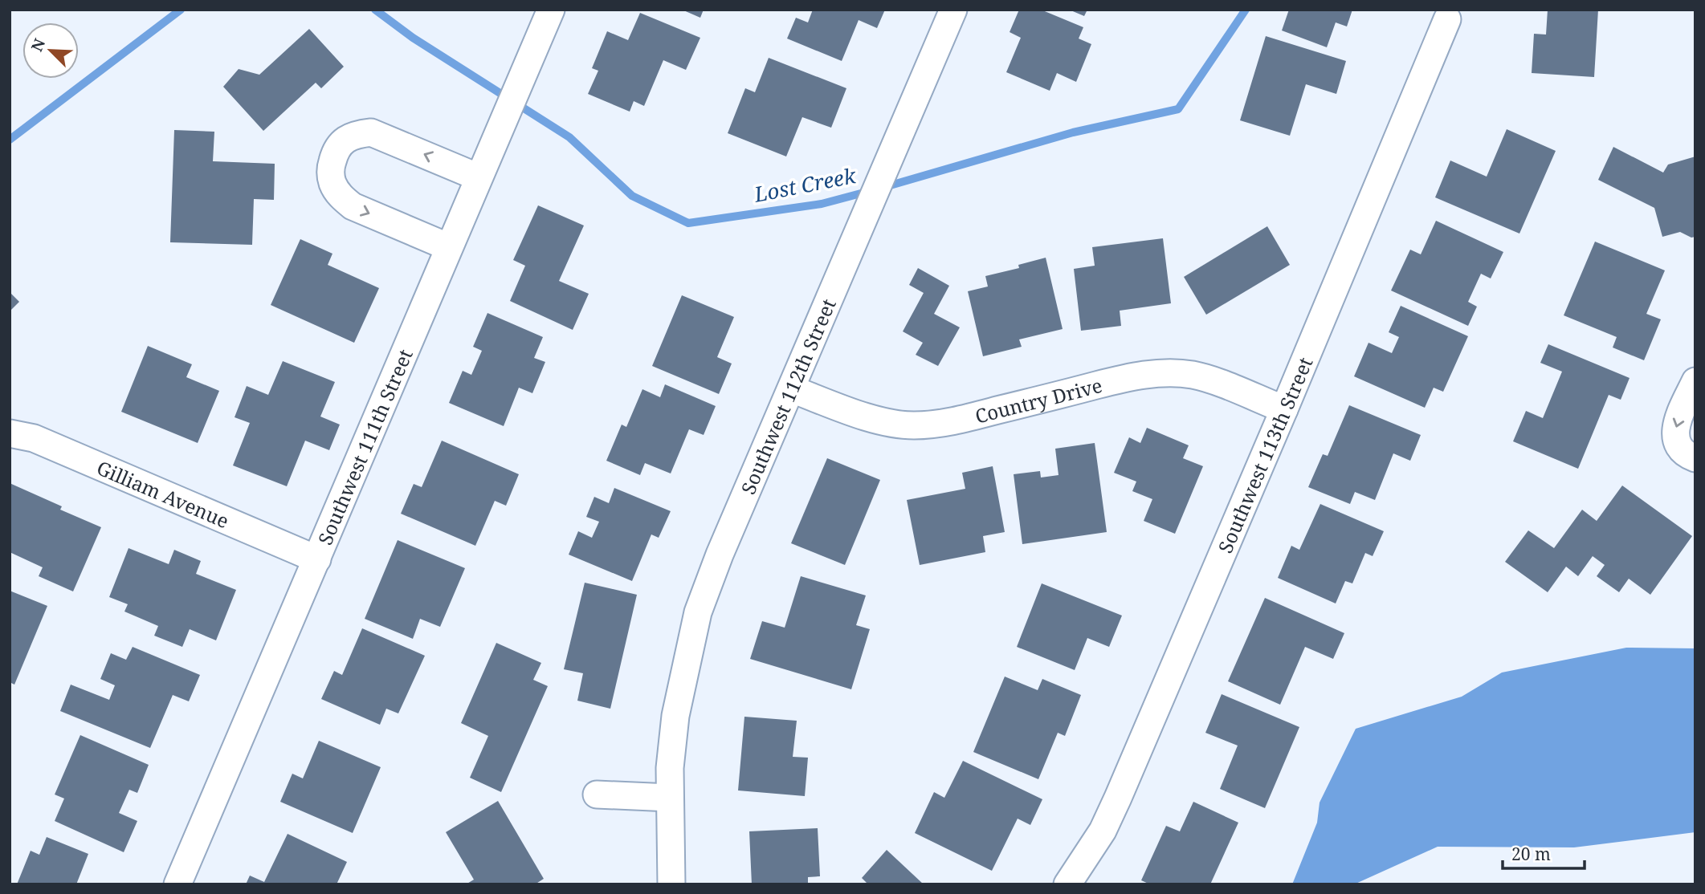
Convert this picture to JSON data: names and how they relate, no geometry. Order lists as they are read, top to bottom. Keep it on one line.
{"streets":{"street":["Southwest 112th Street","Country Drive","Southwest 111th Street","Southwest 113th Street","Gilliam Avenue"]},"crossings":[["Southwest 112th Street","Country Drive"],["Country Drive","Southwest 113th Street"],["Southwest 111th Street","Gilliam Avenue"]],"water":["Lost Creek"],"scale_bar":"20 m","north":"top left"}
